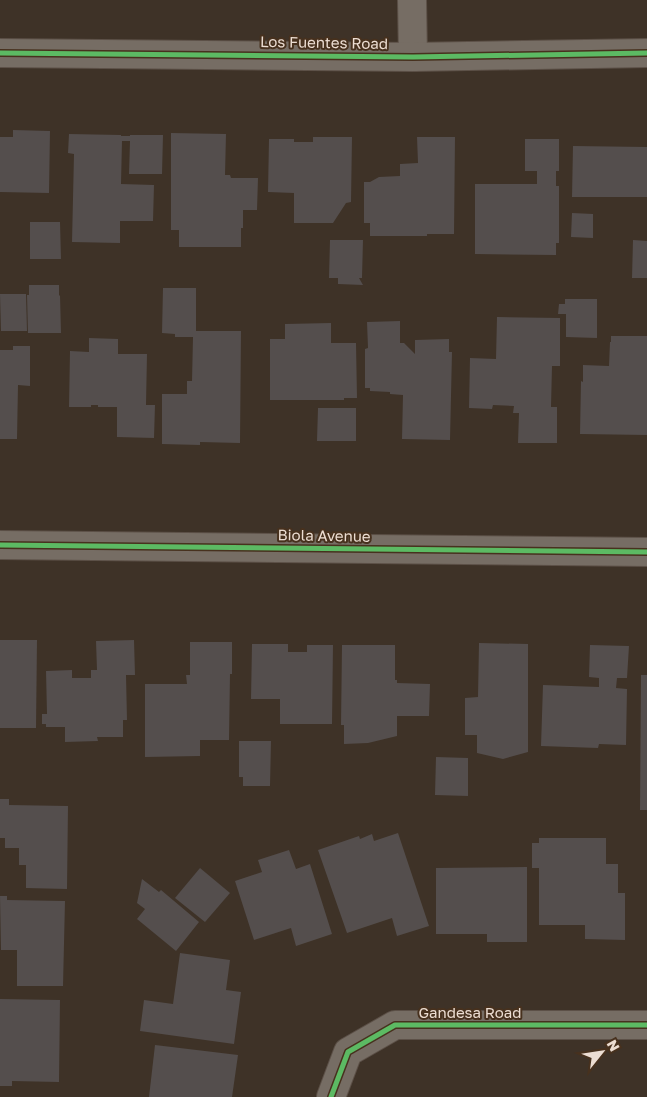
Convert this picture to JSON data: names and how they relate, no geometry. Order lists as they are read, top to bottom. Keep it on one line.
{"streets":{"street":["Los Fuentes Road","Biola Avenue","Gandesa Road"]},"north":"top right"}
